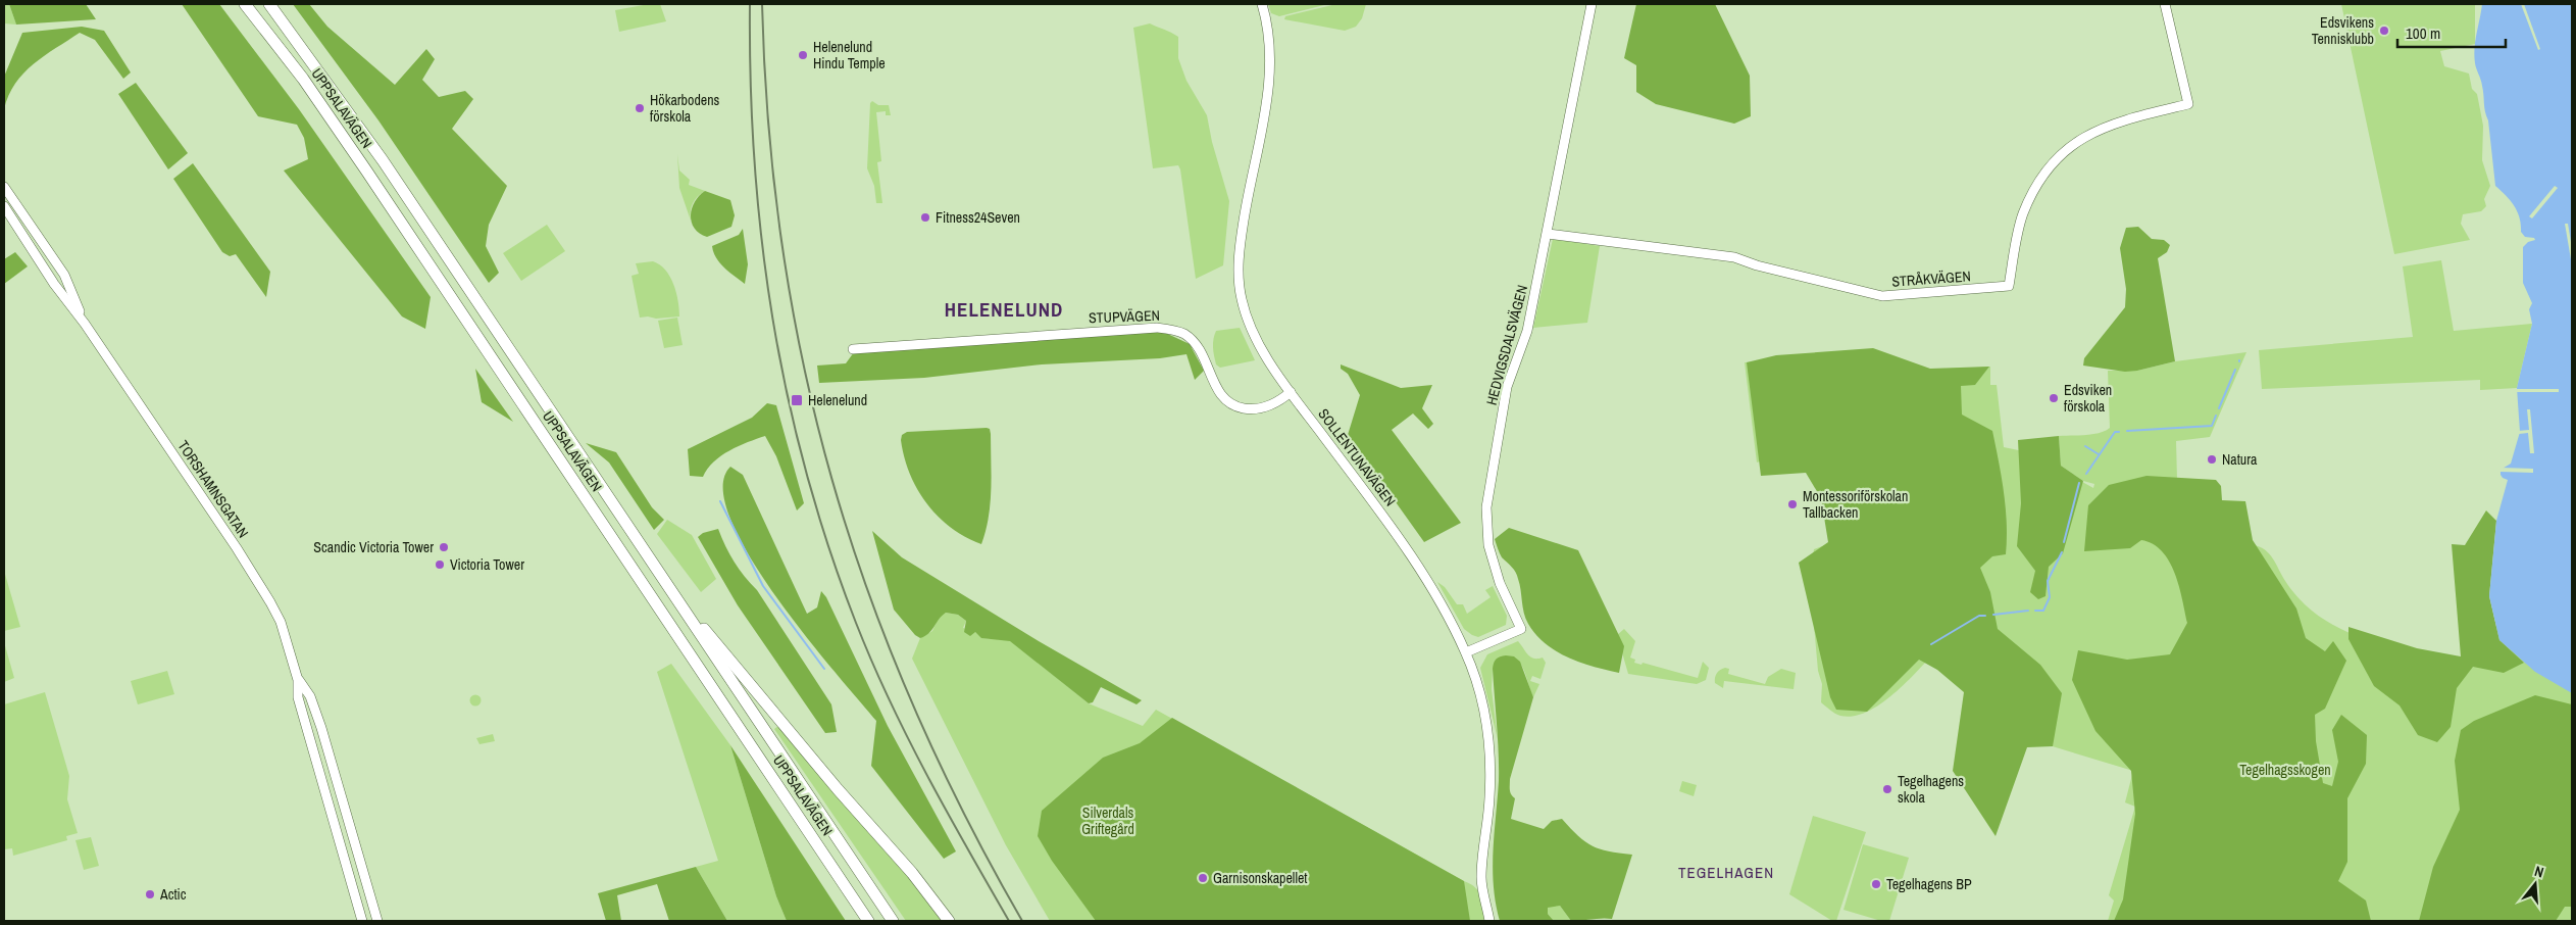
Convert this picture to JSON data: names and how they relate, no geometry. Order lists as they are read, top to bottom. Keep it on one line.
{"streets":{"highway":["UPPSALAVÄGEN"],"street":["STRÅKVÄGEN","STUPVÄGEN","HEDVIGSDALSVÄGEN","SOLLENTUNAVÄGEN","TORSHAMNSGATAN"]},"crossings":[["STRÅKVÄGEN","HEDVIGSDALSVÄGEN"],["STUPVÄGEN","SOLLENTUNAVÄGEN"],["HEDVIGSDALSVÄGEN","SOLLENTUNAVÄGEN"]],"districts":["HELENELUND","TEGELHAGEN"],"parks":["Tegelhagsskogen","Silverdals Griftegård"],"places":{"other":["Edsvikens Tennisklubb","Helenelund Hindu Temple","Hökarbodens förskola","Fitness24Seven","Edsviken förskola","Natura","Montessoriförskolan Tallbacken","Scandic Victoria Tower","Victoria Tower","Tegelhagens skola","Garnisonskapellet","Tegelhagens BP","Actic"],"transit":["Helenelund"]},"scale_bar":"100 m","north":"top"}
